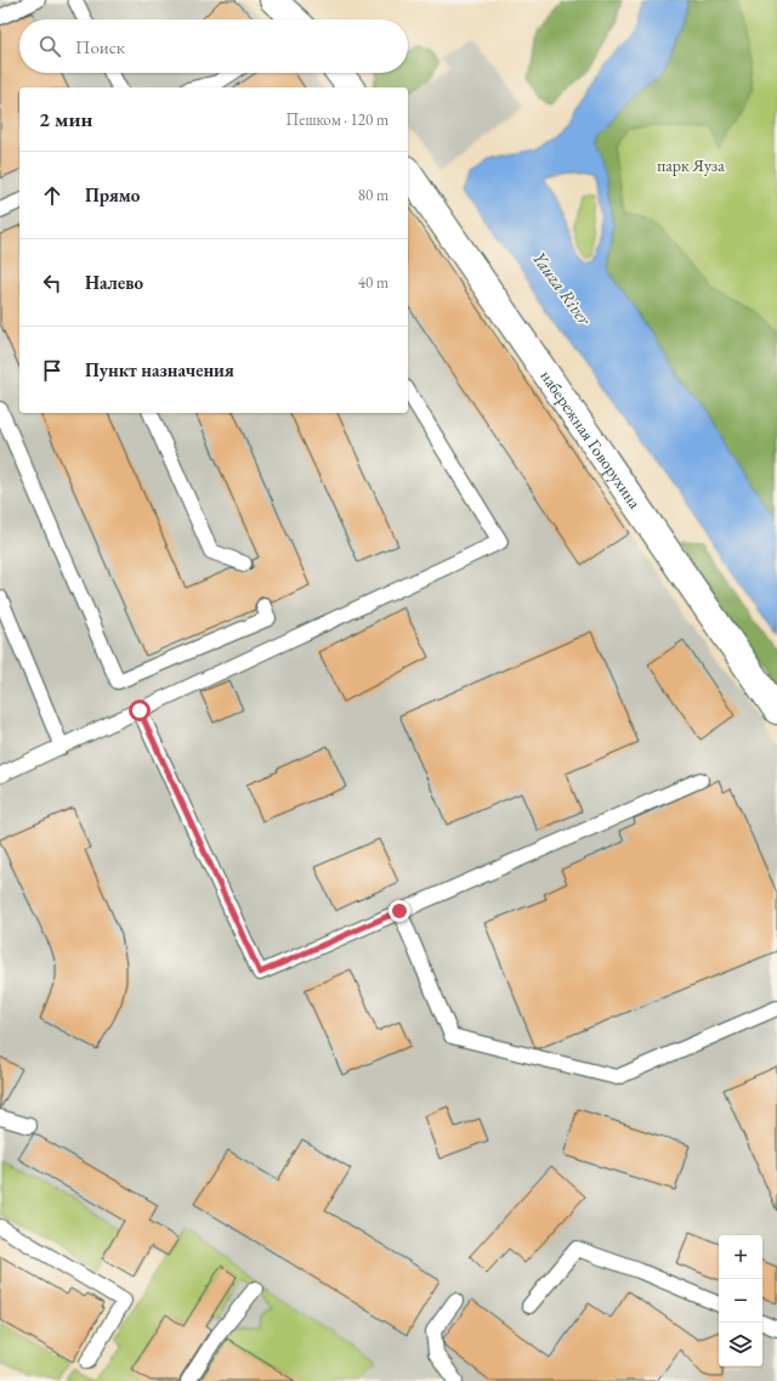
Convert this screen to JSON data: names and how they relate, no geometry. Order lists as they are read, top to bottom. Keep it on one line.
{"streets":{"street":["набережная Говорухина"]},"water":["Yauza River"],"parks":["парк Яуза"],"page":{"search":"Поиск","heading":["2 мин","Пешком · 120 m"],"list":[["Прямо","80 m"],["Налево","40 m"],"Пункт назначения"],"map_buttons":["+","−"]}}
